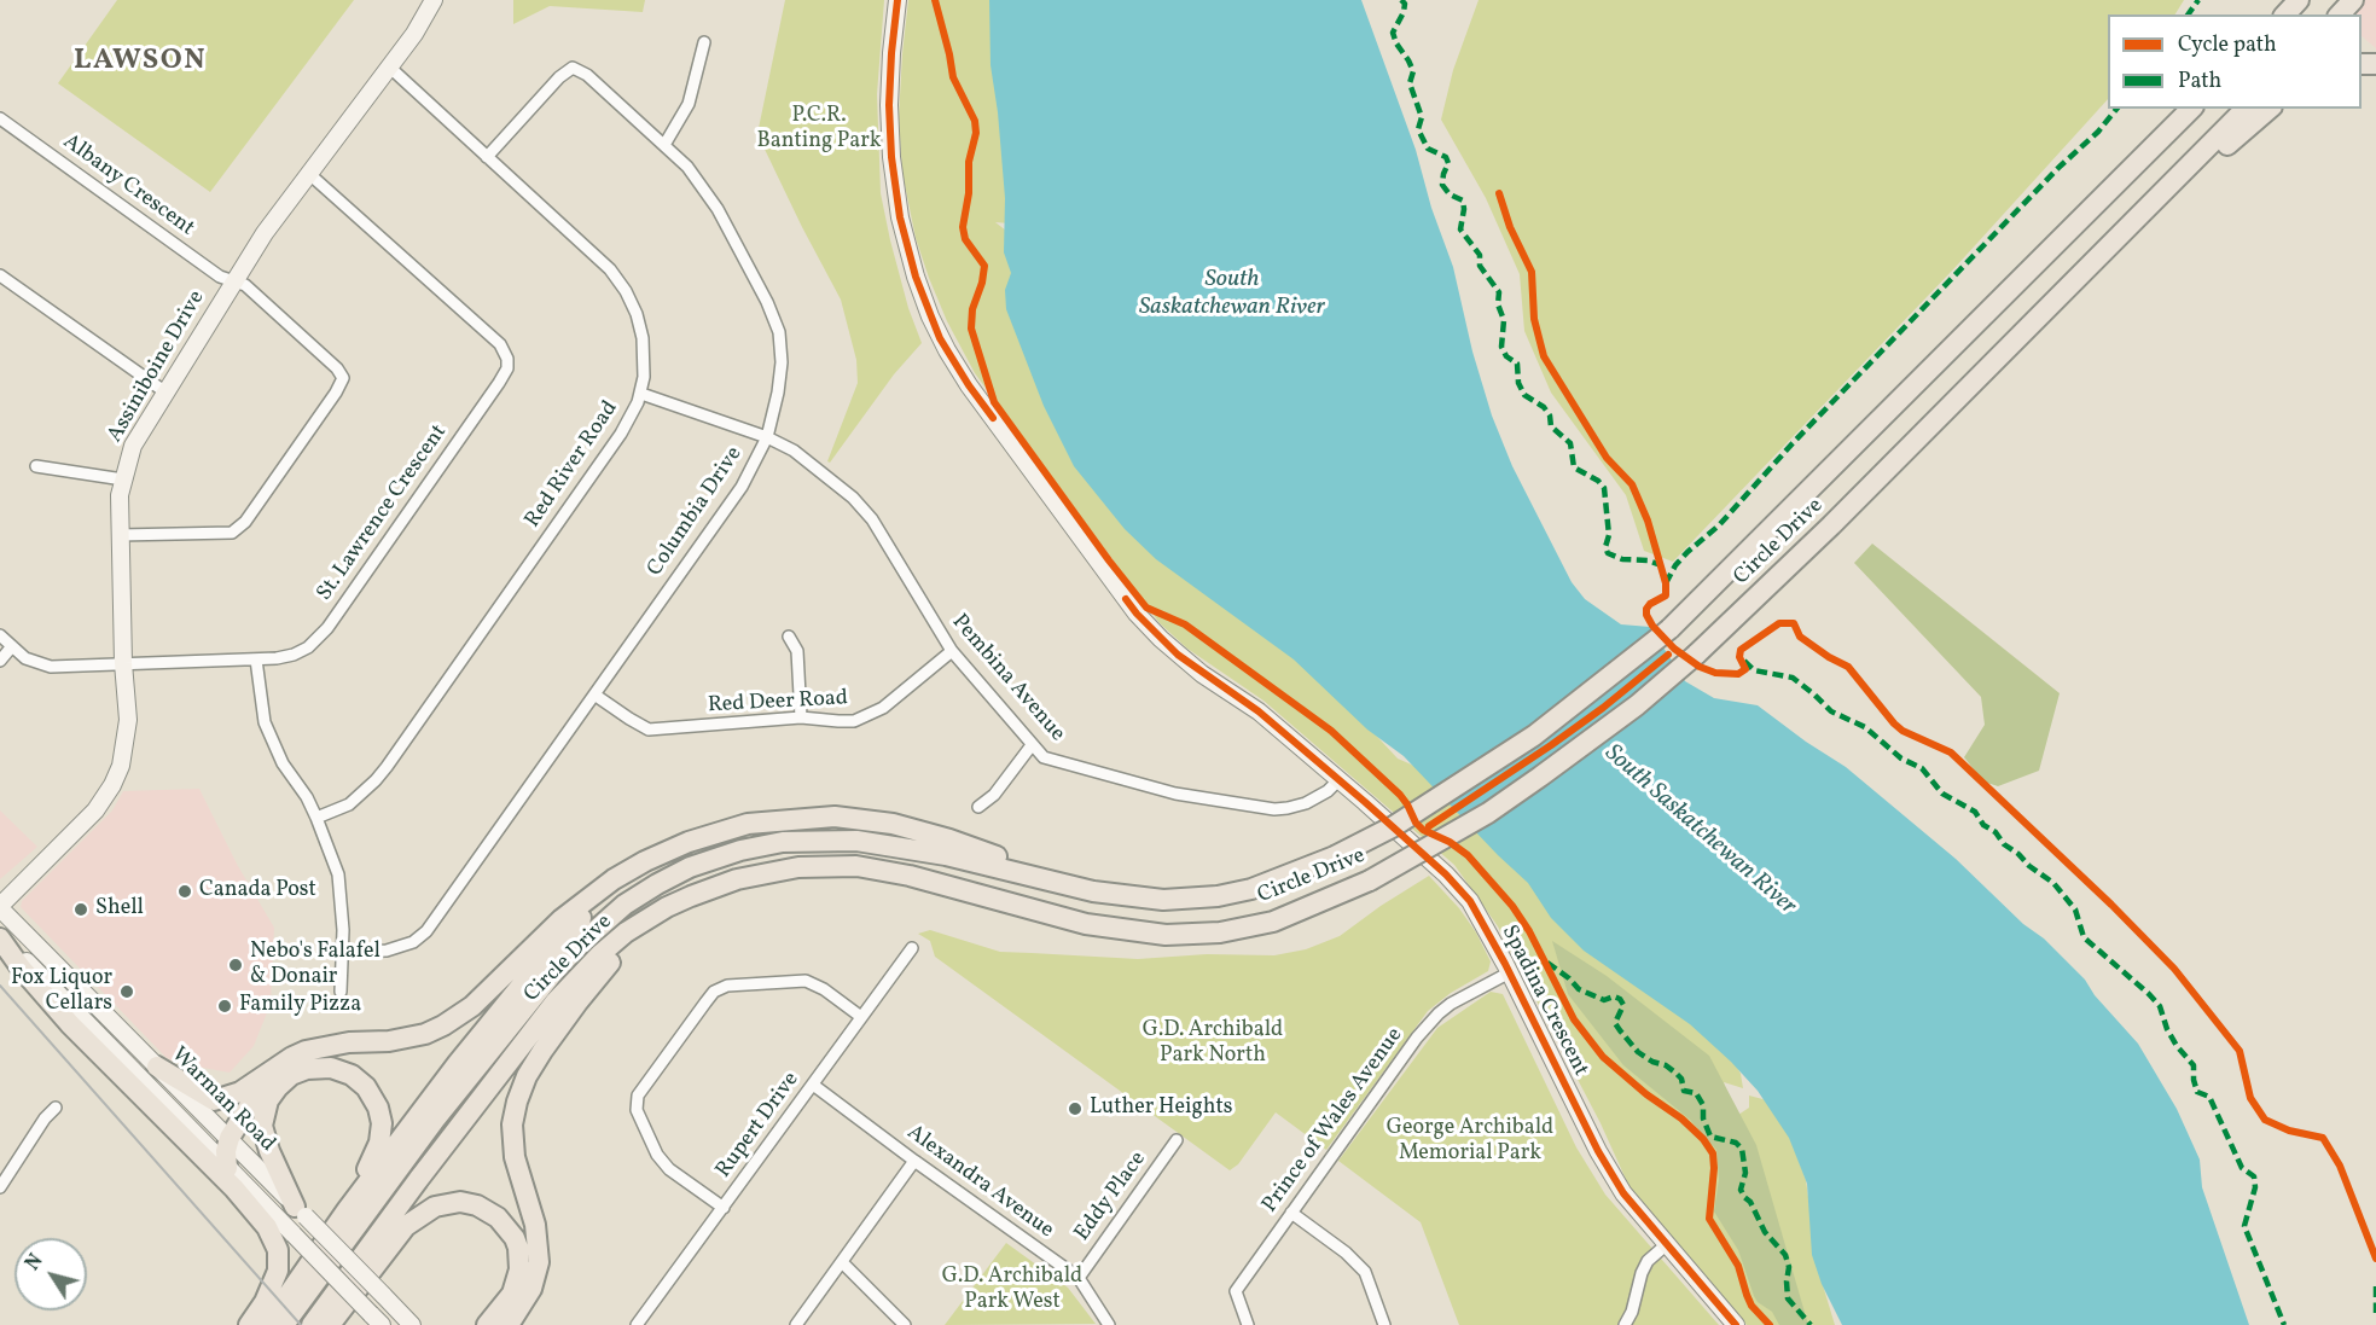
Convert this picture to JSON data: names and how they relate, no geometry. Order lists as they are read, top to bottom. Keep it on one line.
{"streets":{"highway":["Circle Drive"],"street":["Albany Crescent","Assiniboine Drive","Red River Road","Columbia Drive","St. Lawrence Crescent","Pembina Avenue","Red Deer Road","Spadina Crescent","Warman Road","Prince of Wales Avenue","Rupert Drive","Alexandra Avenue","Eddy Place"]},"crossings":[["Albany Crescent","Assiniboine Drive"],["Assiniboine Drive","Red River Road"],["Assiniboine Drive","St. Lawrence Crescent"],["Assiniboine Drive","Warman Road"],["Red River Road","Columbia Drive"],["Red River Road","Pembina Avenue"],["Columbia Drive","Pembina Avenue"],["Columbia Drive","Red Deer Road"],["Pembina Avenue","Red Deer Road"],["Pembina Avenue","Spadina Crescent"],["Spadina Crescent","Prince of Wales Avenue"],["Rupert Drive","Alexandra Avenue"],["Alexandra Avenue","Eddy Place"]],"districts":["LAWSON"],"water":["South Saskatchewan River"],"parks":["P.C.R. Banting Park","G.D. Archibald Park North","George Archibald Memorial Park","G.D. Archibald Park West"],"places":["Canada Post","Shell","Nebo's Falafel & Donair","Fox Liquor Cellars","Family Pizza","Luther Heights"],"legend":["Cycle path","Path"],"north":"top left"}
